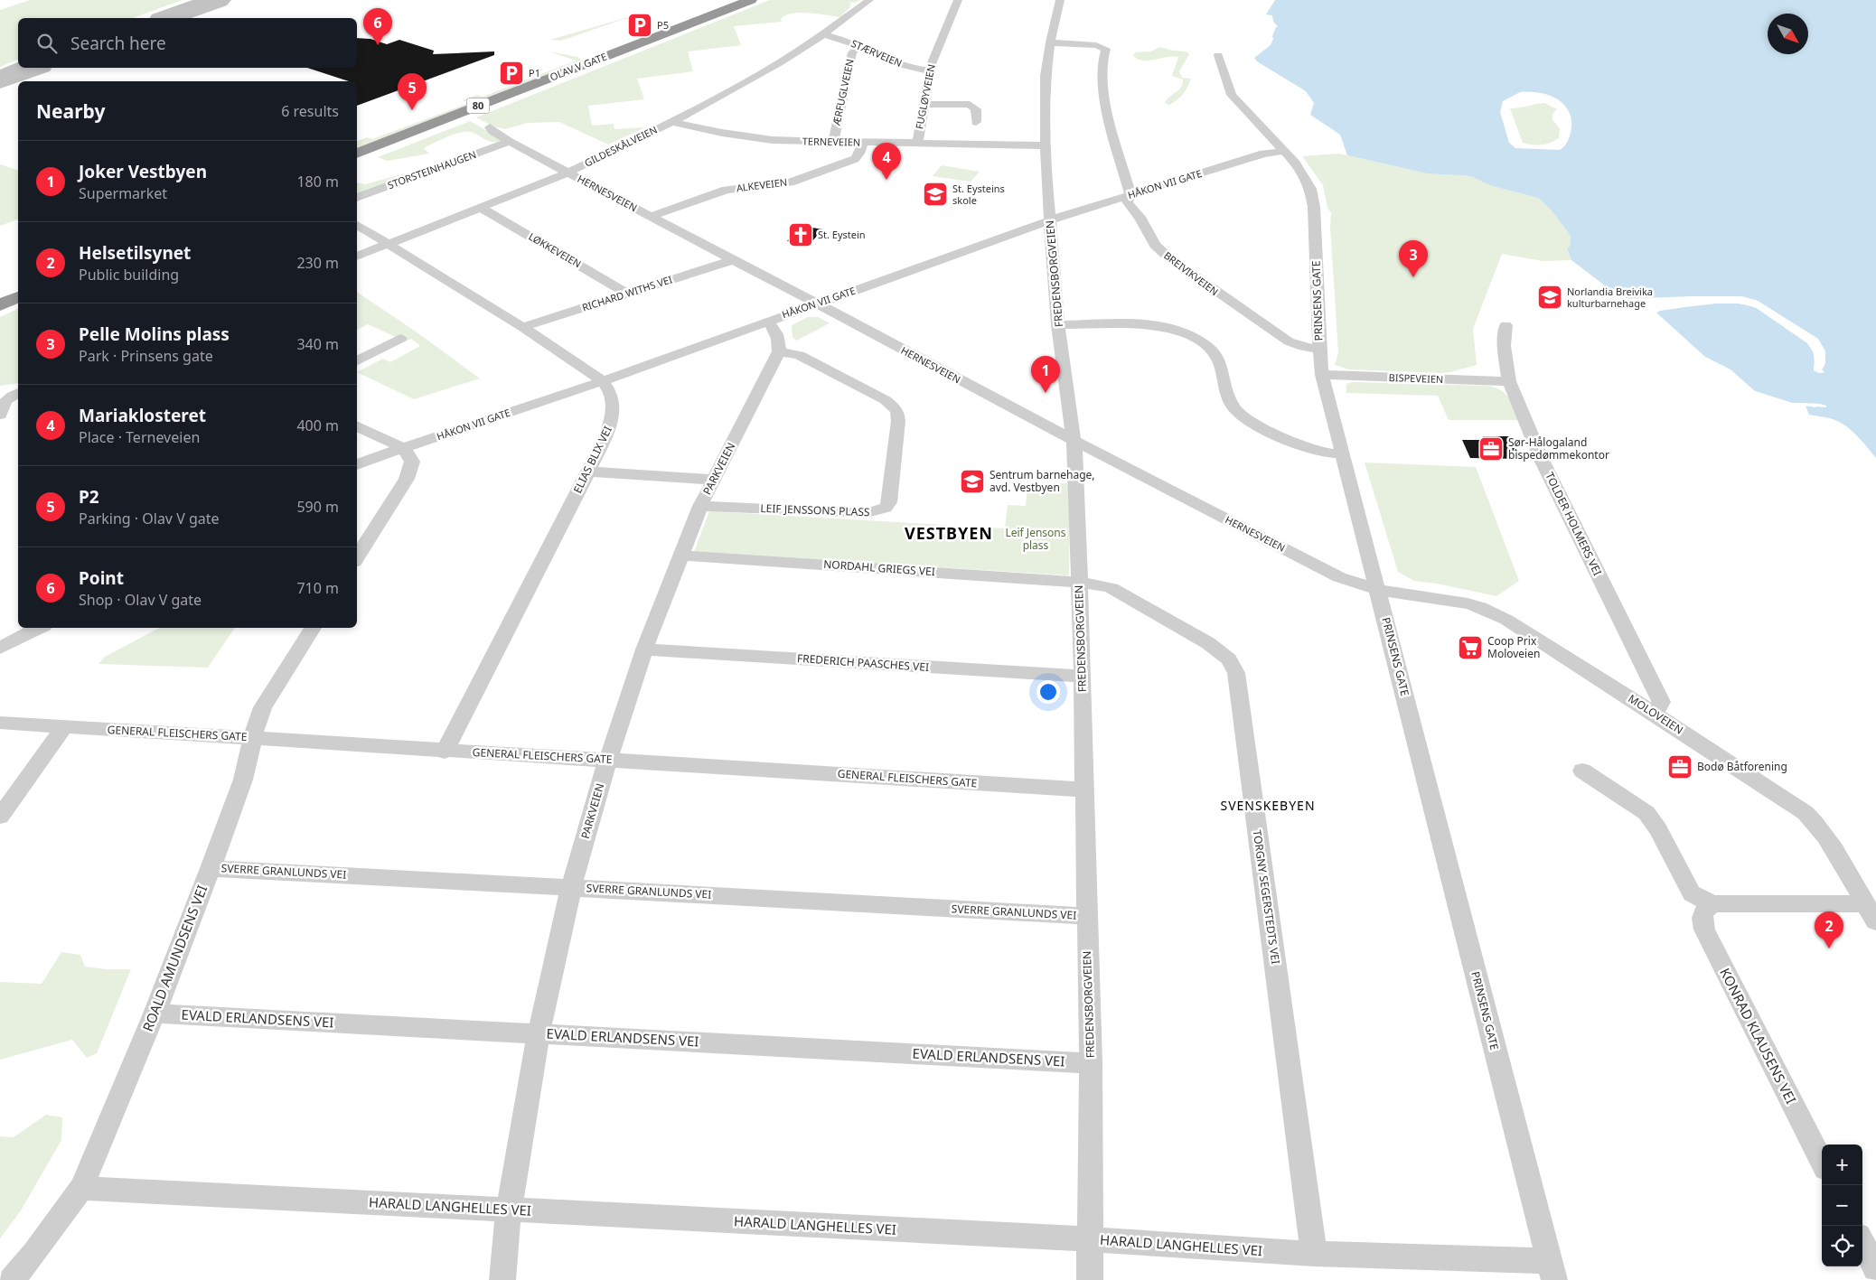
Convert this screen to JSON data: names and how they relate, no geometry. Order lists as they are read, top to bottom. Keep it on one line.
{"streets":{"highway":["OLAV V GATE","80"],"street":["STÆRVEIEN","ÆRFUGLVEIEN","FUGLØYVEIEN","TERNEVEIEN","GILDESKÅLVEIEN","STORSTEINHAUGEN","HÅKON VII GATE","ALKEVEIEN","HERNESVEIEN","LØKKEVEIEN","FREDENSBORGVEIEN","BREIVIKVEIEN","RICHARD WITHS VEI","PRINSENS GATE","BISPEVEIEN","ELIAS BLIX VEI","PARKVEIEN","LEIF JENSSONS PLASS","TOLDER HOLMERS VEI","NORDAHL GRIEGS VEI","FREDERICH PAASCHES VEI","MOLOVEIEN","GENERAL FLEISCHERS GATE","SVERRE GRANLUNDS VEI","TORGNY SEGERSTEDTS VEI","ROALD AMUNDSENS VEI","EVALD ERLANDSENS VEI","KONRAD KLAUSENS VEI","HARALD LANGHELLES VEI"]},"crossings":[["STÆRVEIEN","ÆRFUGLVEIEN"],["STÆRVEIEN","FUGLØYVEIEN"],["STÆRVEIEN","GILDESKÅLVEIEN"],["ÆRFUGLVEIEN","TERNEVEIEN"],["FUGLØYVEIEN","TERNEVEIEN"],["TERNEVEIEN","GILDESKÅLVEIEN"],["TERNEVEIEN","ALKEVEIEN"],["TERNEVEIEN","FREDENSBORGVEIEN"],["GILDESKÅLVEIEN","HERNESVEIEN"],["GILDESKÅLVEIEN","LØKKEVEIEN"],["GILDESKÅLVEIEN","ELIAS BLIX VEI"],["STORSTEINHAUGEN","HERNESVEIEN"],["HÅKON VII GATE","HERNESVEIEN"],["HÅKON VII GATE","FREDENSBORGVEIEN"],["HÅKON VII GATE","BREIVIKVEIEN"],["HÅKON VII GATE","PRINSENS GATE"],["HÅKON VII GATE","ELIAS BLIX VEI"],["ALKEVEIEN","HERNESVEIEN"],["HERNESVEIEN","FREDENSBORGVEIEN"],["HERNESVEIEN","RICHARD WITHS VEI"],["HERNESVEIEN","PRINSENS GATE"],["HERNESVEIEN","MOLOVEIEN"],["LØKKEVEIEN","RICHARD WITHS VEI"],["FREDENSBORGVEIEN","BREIVIKVEIEN"],["FREDENSBORGVEIEN","NORDAHL GRIEGS VEI"],["FREDENSBORGVEIEN","FREDERICH PAASCHES VEI"],["FREDENSBORGVEIEN","GENERAL FLEISCHERS GATE"],["FREDENSBORGVEIEN","SVERRE GRANLUNDS VEI"],["FREDENSBORGVEIEN","TORGNY SEGERSTEDTS VEI"],["FREDENSBORGVEIEN","EVALD ERLANDSENS VEI"],["FREDENSBORGVEIEN","HARALD LANGHELLES VEI"],["BREIVIKVEIEN","PRINSENS GATE"],["RICHARD WITHS VEI","ELIAS BLIX VEI"],["PRINSENS GATE","BISPEVEIEN"],["PRINSENS GATE","MOLOVEIEN"],["PRINSENS GATE","HARALD LANGHELLES VEI"],["BISPEVEIEN","TOLDER HOLMERS VEI"],["ELIAS BLIX VEI","GENERAL FLEISCHERS GATE"],["PARKVEIEN","LEIF JENSSONS PLASS"],["PARKVEIEN","NORDAHL GRIEGS VEI"],["PARKVEIEN","FREDERICH PAASCHES VEI"],["PARKVEIEN","GENERAL FLEISCHERS GATE"],["PARKVEIEN","SVERRE GRANLUNDS VEI"],["PARKVEIEN","EVALD ERLANDSENS VEI"],["PARKVEIEN","HARALD LANGHELLES VEI"],["TOLDER HOLMERS VEI","MOLOVEIEN"],["NORDAHL GRIEGS VEI","TORGNY SEGERSTEDTS VEI"],["GENERAL FLEISCHERS GATE","ROALD AMUNDSENS VEI"],["SVERRE GRANLUNDS VEI","ROALD AMUNDSENS VEI"],["TORGNY SEGERSTEDTS VEI","HARALD LANGHELLES VEI"],["ROALD AMUNDSENS VEI","EVALD ERLANDSENS VEI"],["ROALD AMUNDSENS VEI","HARALD LANGHELLES VEI"]],"districts":["VESTBYEN","SVENSKEBYEN"],"parks":["Leif Jensons plass"],"places":{"parking":["P5","P1"],"school or university":["St. Eysteins skole","Norlandia Breivika kulturbarnehage","Sentrum barnehage, avd. Vestbyen"],"church":["St. Eystein"],"office":["Sør-Hålogaland bispedømmekontor","Bodø Båtforening"],"supermarket":["Coop Prix Moloveien"]},"north":"bottom right","page":{"pins":["6","5","4","3","1","2"],"search":"Search here","heading":["Nearby","6 results"],"list":[{"mark":"1","name":"Joker Vestbyen","note":"Supermarket","value":"180 m"},{"mark":"2","name":"Helsetilsynet","note":"Public building","value":"230 m"},{"mark":"3","name":"Pelle Molins plass","note":"Park · Prinsens gate","value":"340 m"},{"mark":"4","name":"Mariaklosteret","note":"Place · Terneveien","value":"400 m"},{"mark":"5","name":"P2","note":"Parking · Olav V gate","value":"590 m"},{"mark":"6","name":"Point","note":"Shop · Olav V gate","value":"710 m"}],"map_buttons":["+","−"]}}
